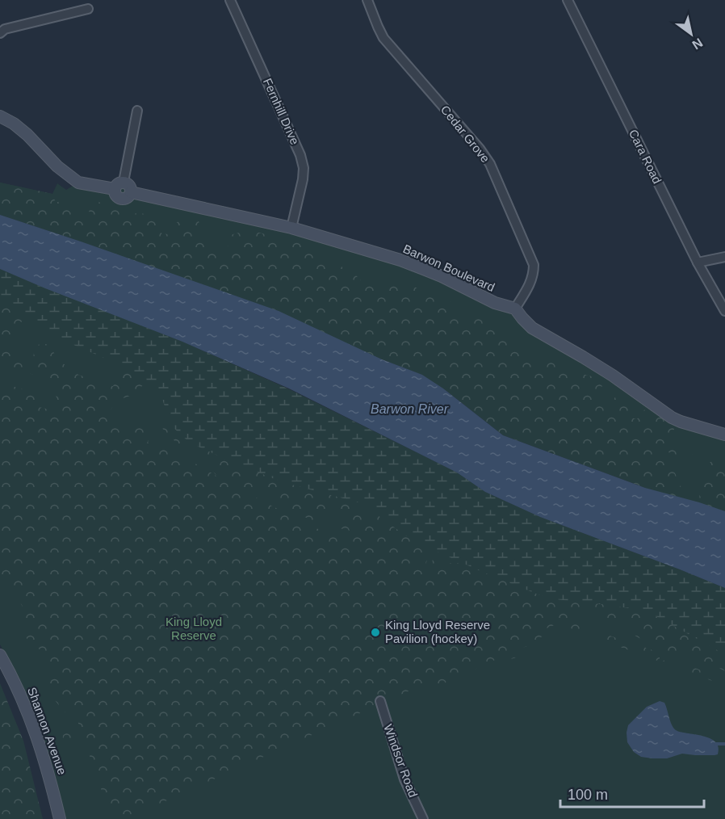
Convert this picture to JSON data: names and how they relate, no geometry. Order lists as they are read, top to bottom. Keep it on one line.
{"streets":{"street":["Fernhill Drive","Cedar Grove","Cara Road","Barwon Boulevard","Shannon Avenue","Windsor Road"]},"crossings":[["Fernhill Drive","Barwon Boulevard"],["Cedar Grove","Barwon Boulevard"]],"water":["Barwon River"],"parks":["King Lloyd Reserve"],"places":["King Lloyd Reserve Pavilion (hockey)"],"scale_bar":"100 m","north":"bottom right"}
